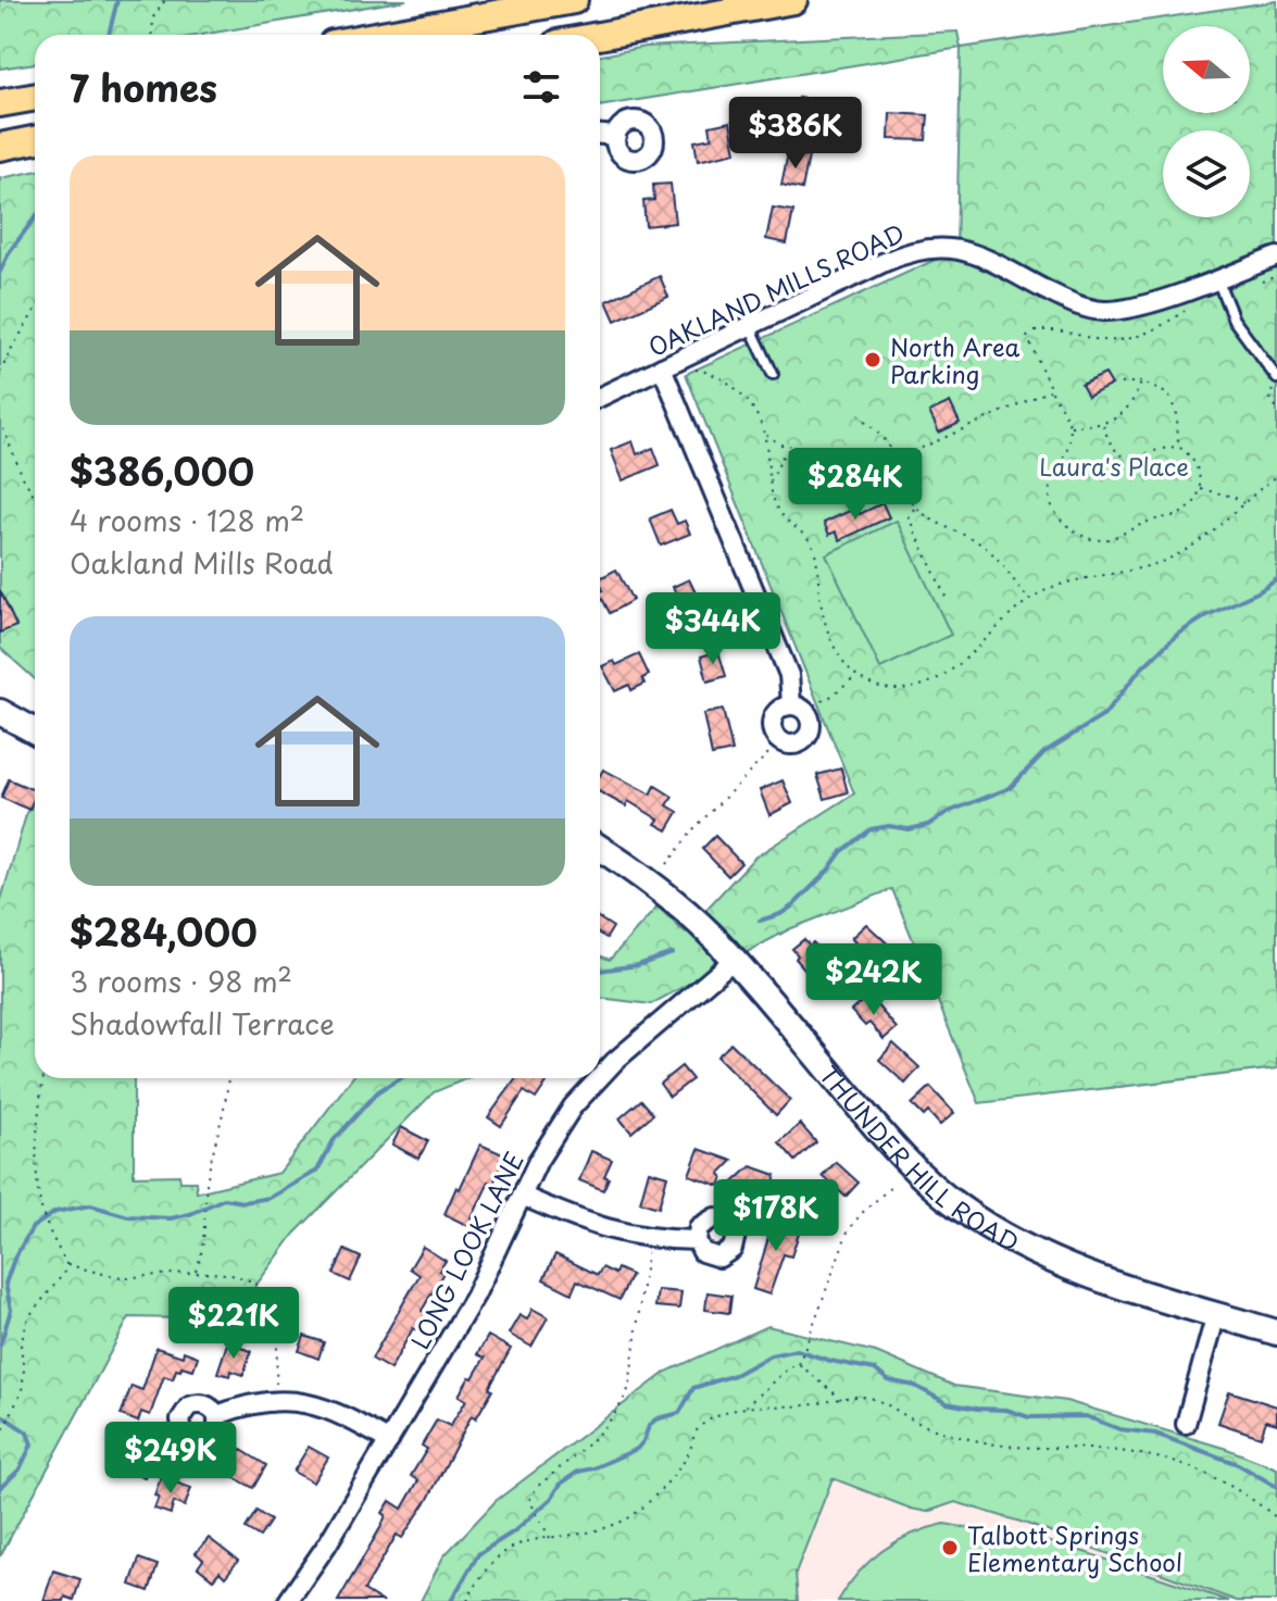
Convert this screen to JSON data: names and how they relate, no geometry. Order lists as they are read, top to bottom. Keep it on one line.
{"streets":{"street":["OAKLAND MILLS ROAD","THUNDER HILL ROAD","LONG LOOK LANE"]},"crossings":[["THUNDER HILL ROAD","LONG LOOK LANE"]],"parks":["Laura's Place"],"places":["North Area Parking","Talbott Springs Elementary School"],"north":"left","page":{"heading":"7 homes","price":["$386K","$284K","$344K","$242K","$178K","$221K","$249K"],"list":[{"name":"$386,000","note":"4 rooms · 128 m² · Oakland Mills Road"},{"name":"$284,000","note":"3 rooms · 98 m² · Shadowfall Terrace"}]}}
